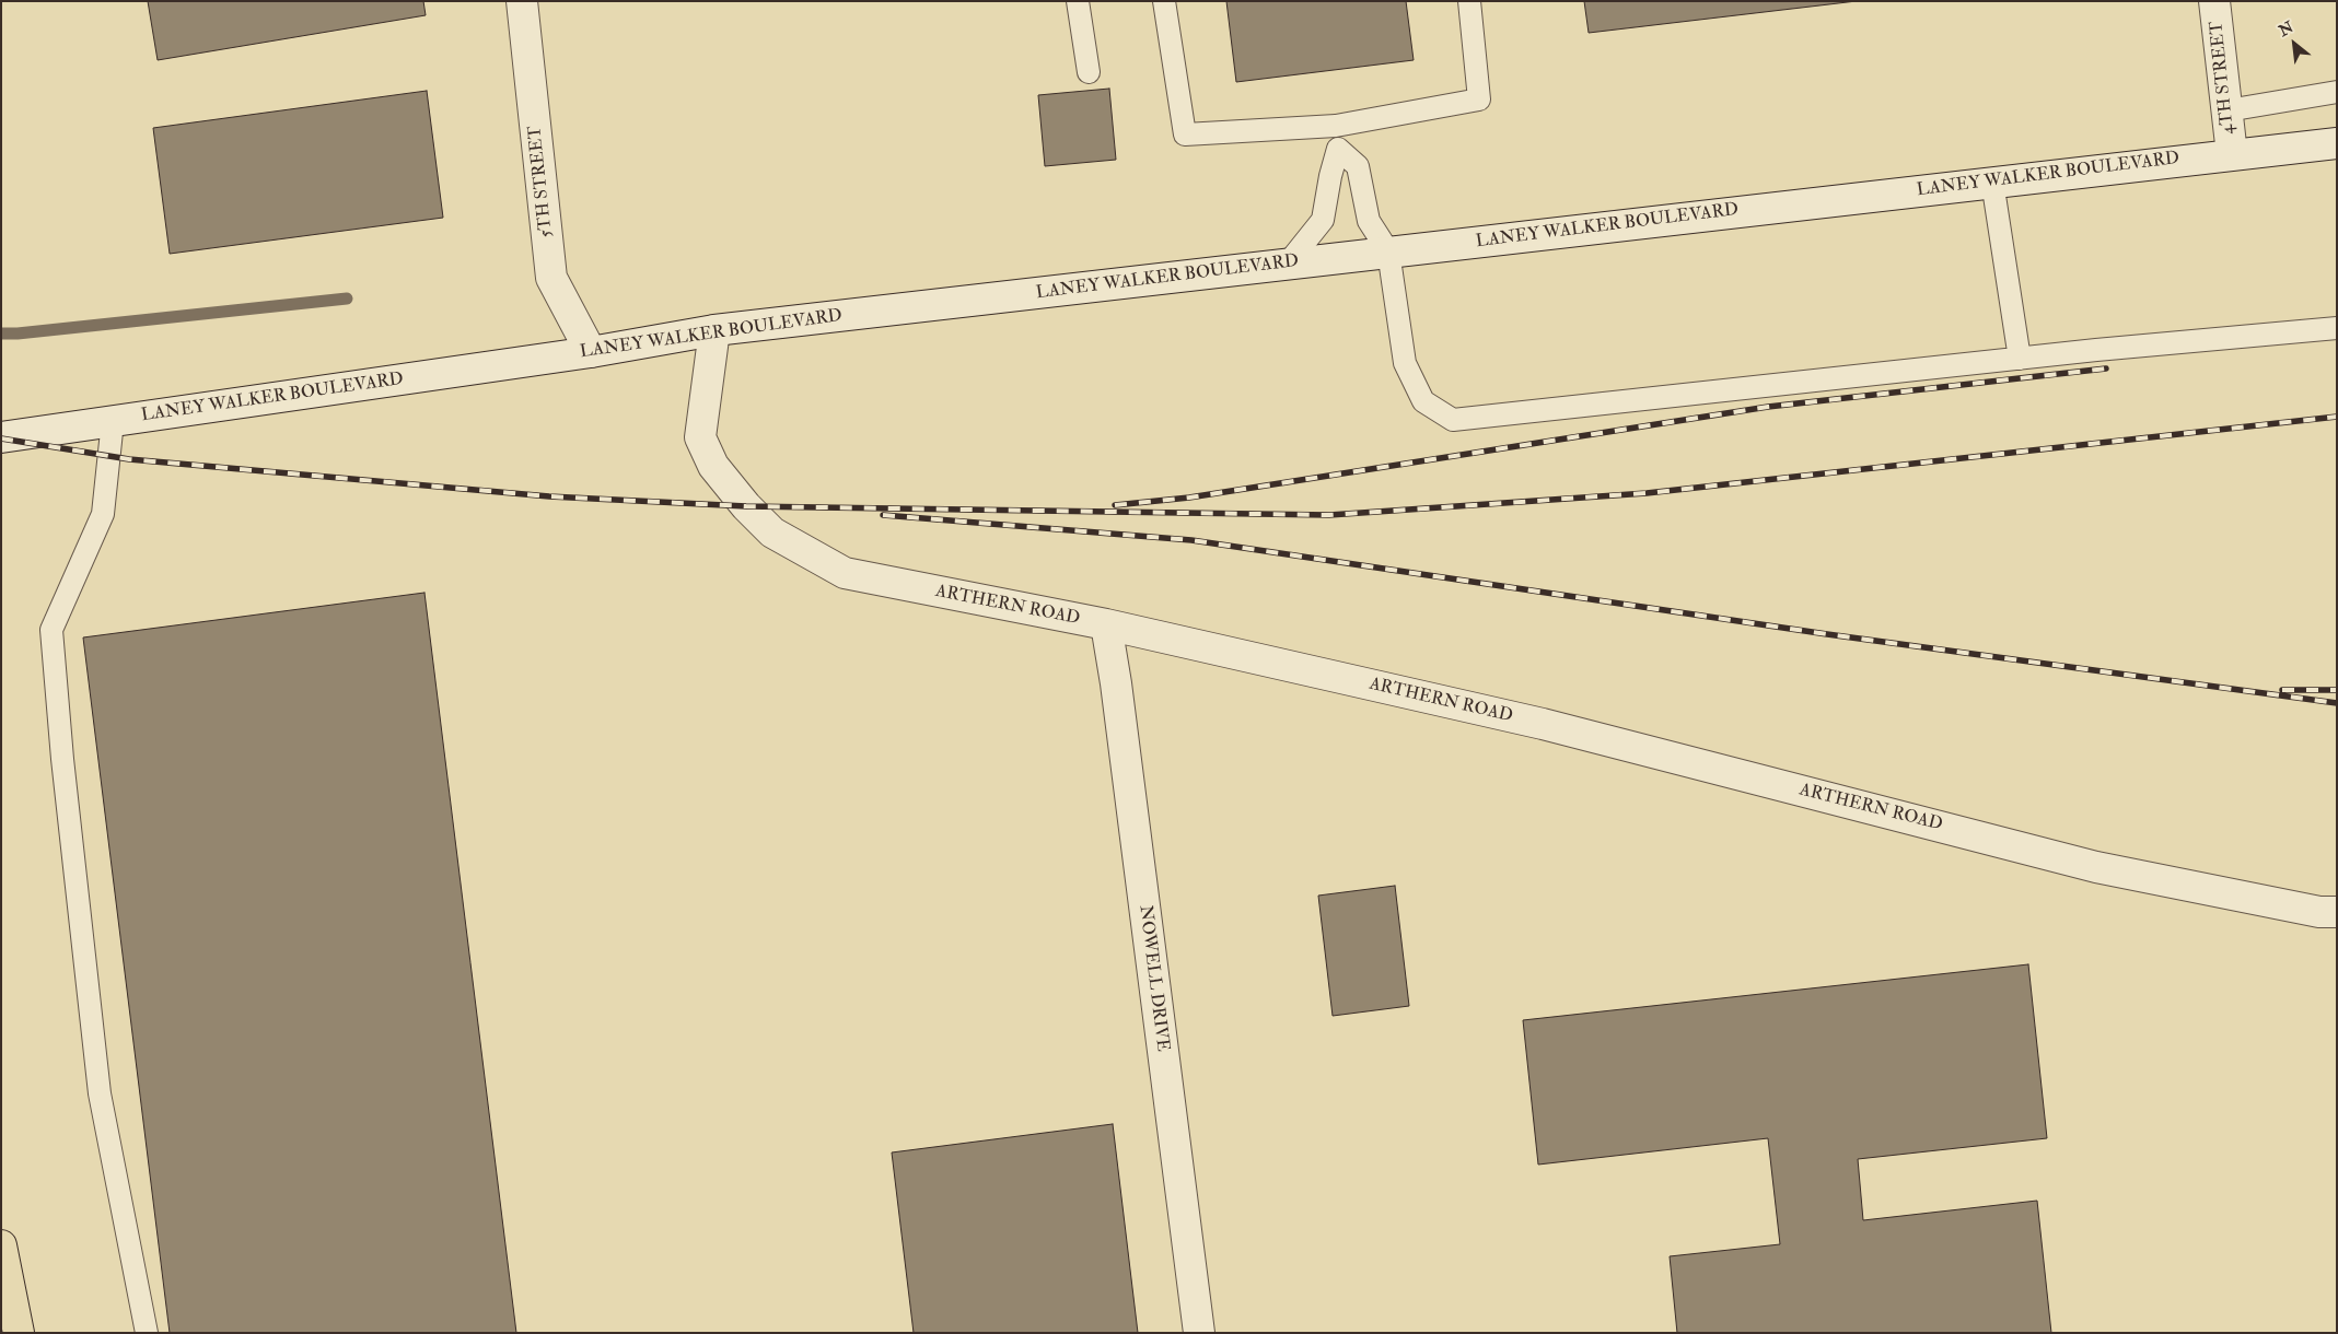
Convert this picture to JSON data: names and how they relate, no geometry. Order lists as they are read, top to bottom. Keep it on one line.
{"streets":{"street":["4TH STREET","LANEY WALKER BOULEVARD","5TH STREET","ARTHERN ROAD","NOWELL DRIVE"]},"crossings":[["4TH STREET","LANEY WALKER BOULEVARD"],["LANEY WALKER BOULEVARD","5TH STREET"],["LANEY WALKER BOULEVARD","ARTHERN ROAD"],["ARTHERN ROAD","NOWELL DRIVE"]],"north":"top left"}
